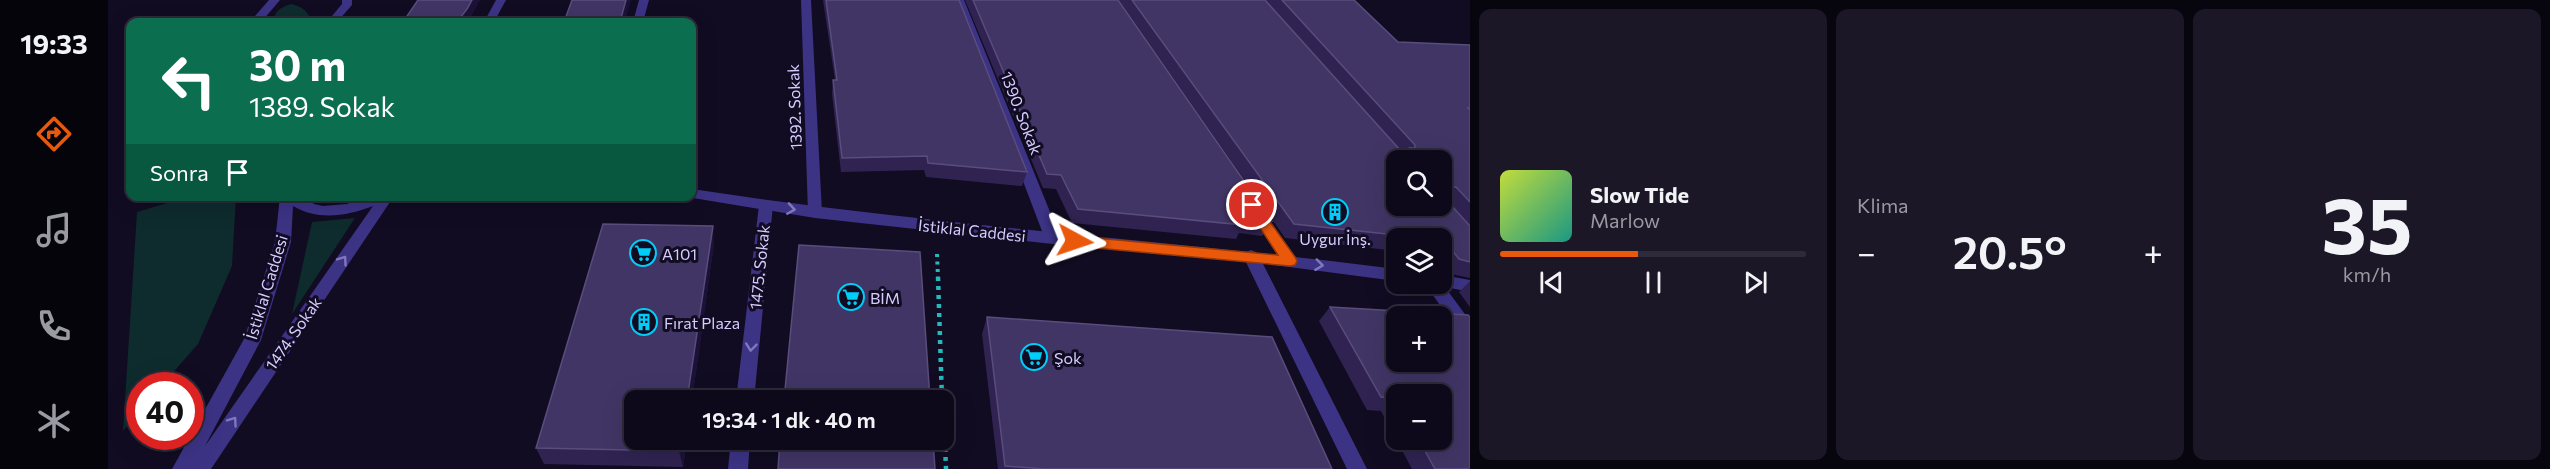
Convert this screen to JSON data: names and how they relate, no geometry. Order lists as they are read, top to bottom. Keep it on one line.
{"streets":{"street":["1392. Sokak","1390. Sokak","İstiklal Caddesi","1475. Sokak","1474. Sokak"]},"crossings":[["1392. Sokak","İstiklal Caddesi"],["1390. Sokak","İstiklal Caddesi"],["İstiklal Caddesi","1475. Sokak"]],"one_way":["1475. Sokak","1474. Sokak"],"places":{"building":["Uygur İnş.","Fırat Plaza"],"supermarket":["A101","BİM","Şok"]},"page":{"tabs":"19:33","tile":["Klima",["35","km/h"]],"turn":["30 m","1389. Sokak"],"then":"Sonra","map_buttons":["+","−"],"song":["Slow Tide","Marlow"],"heat":["−","20.5°","+"],"limit":"40","trip":"19:34 · 1 dk · 40 m"}}
